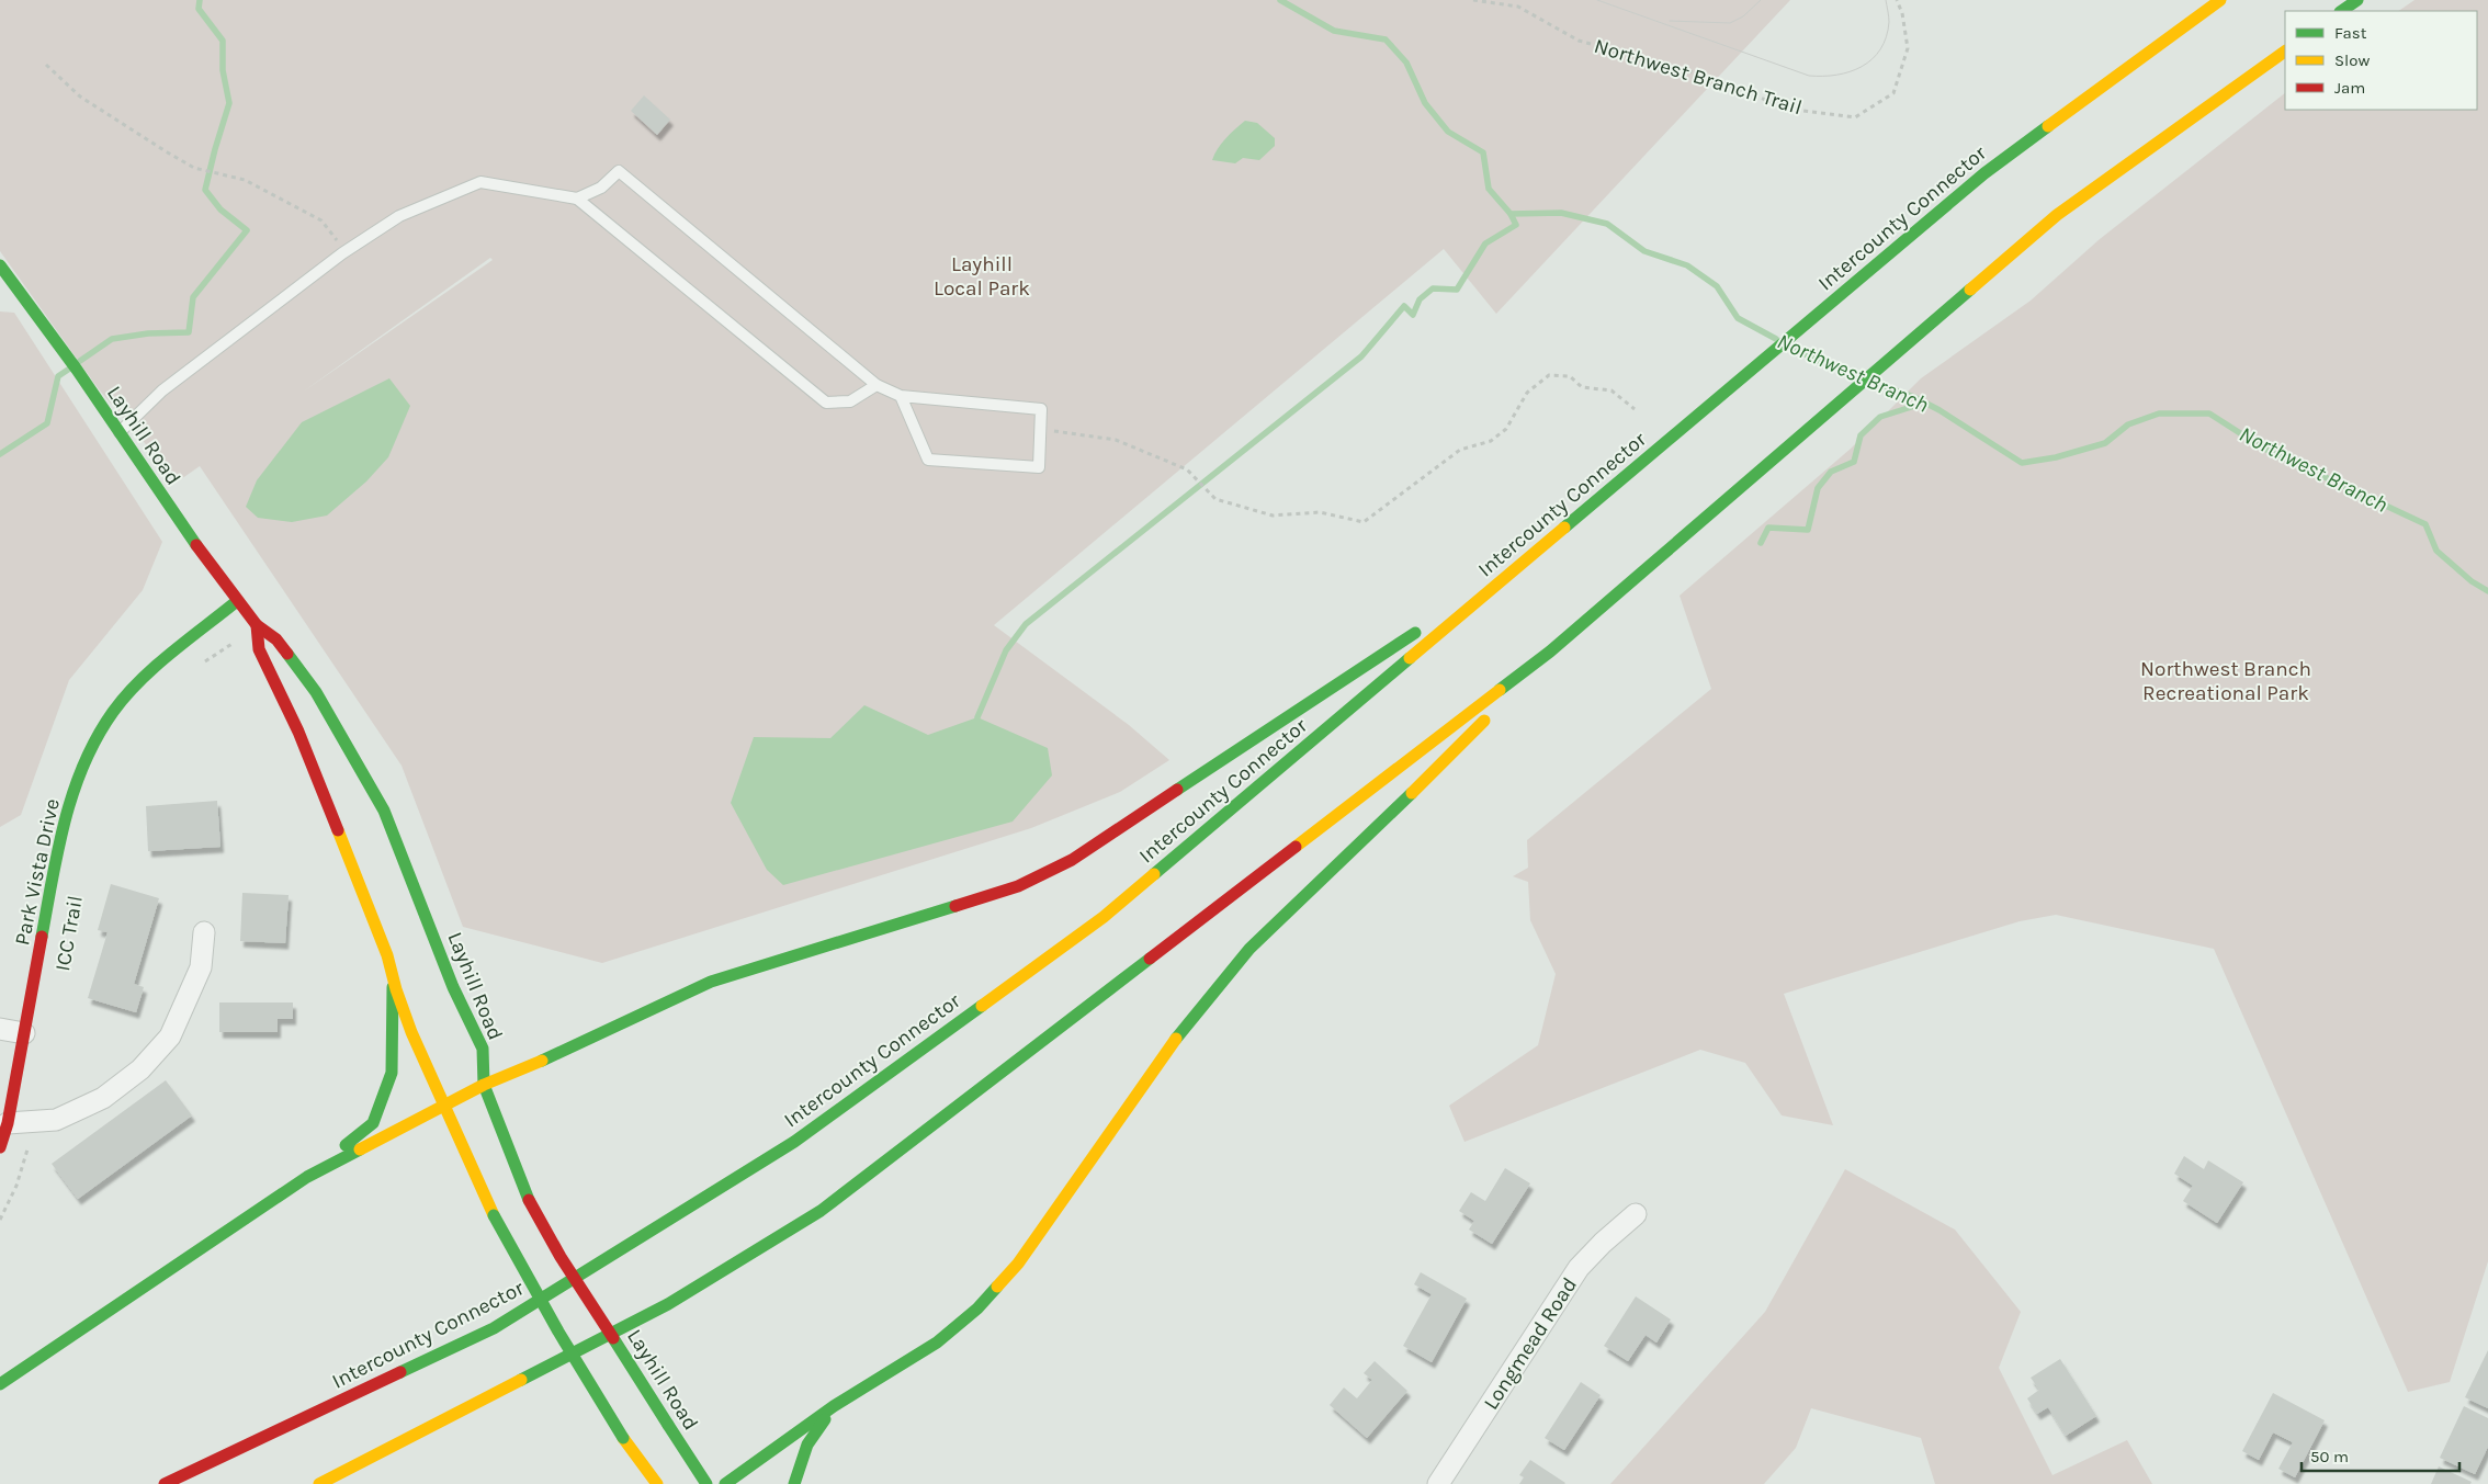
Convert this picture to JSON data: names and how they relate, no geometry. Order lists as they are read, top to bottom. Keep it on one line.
{"streets":{"main road":["Intercounty Connector","Layhill Road","Park Vista Drive"],"street":["Longmead Road"],"path":["Northwest Branch Trail"]},"crossings":[["Layhill Road","Park Vista Drive"]],"water":["Northwest Branch"],"parks":["Layhill Local Park","Northwest Branch Recreational Park"],"legend":["Fast","Slow","Jam"],"scale_bar":"50 m"}
